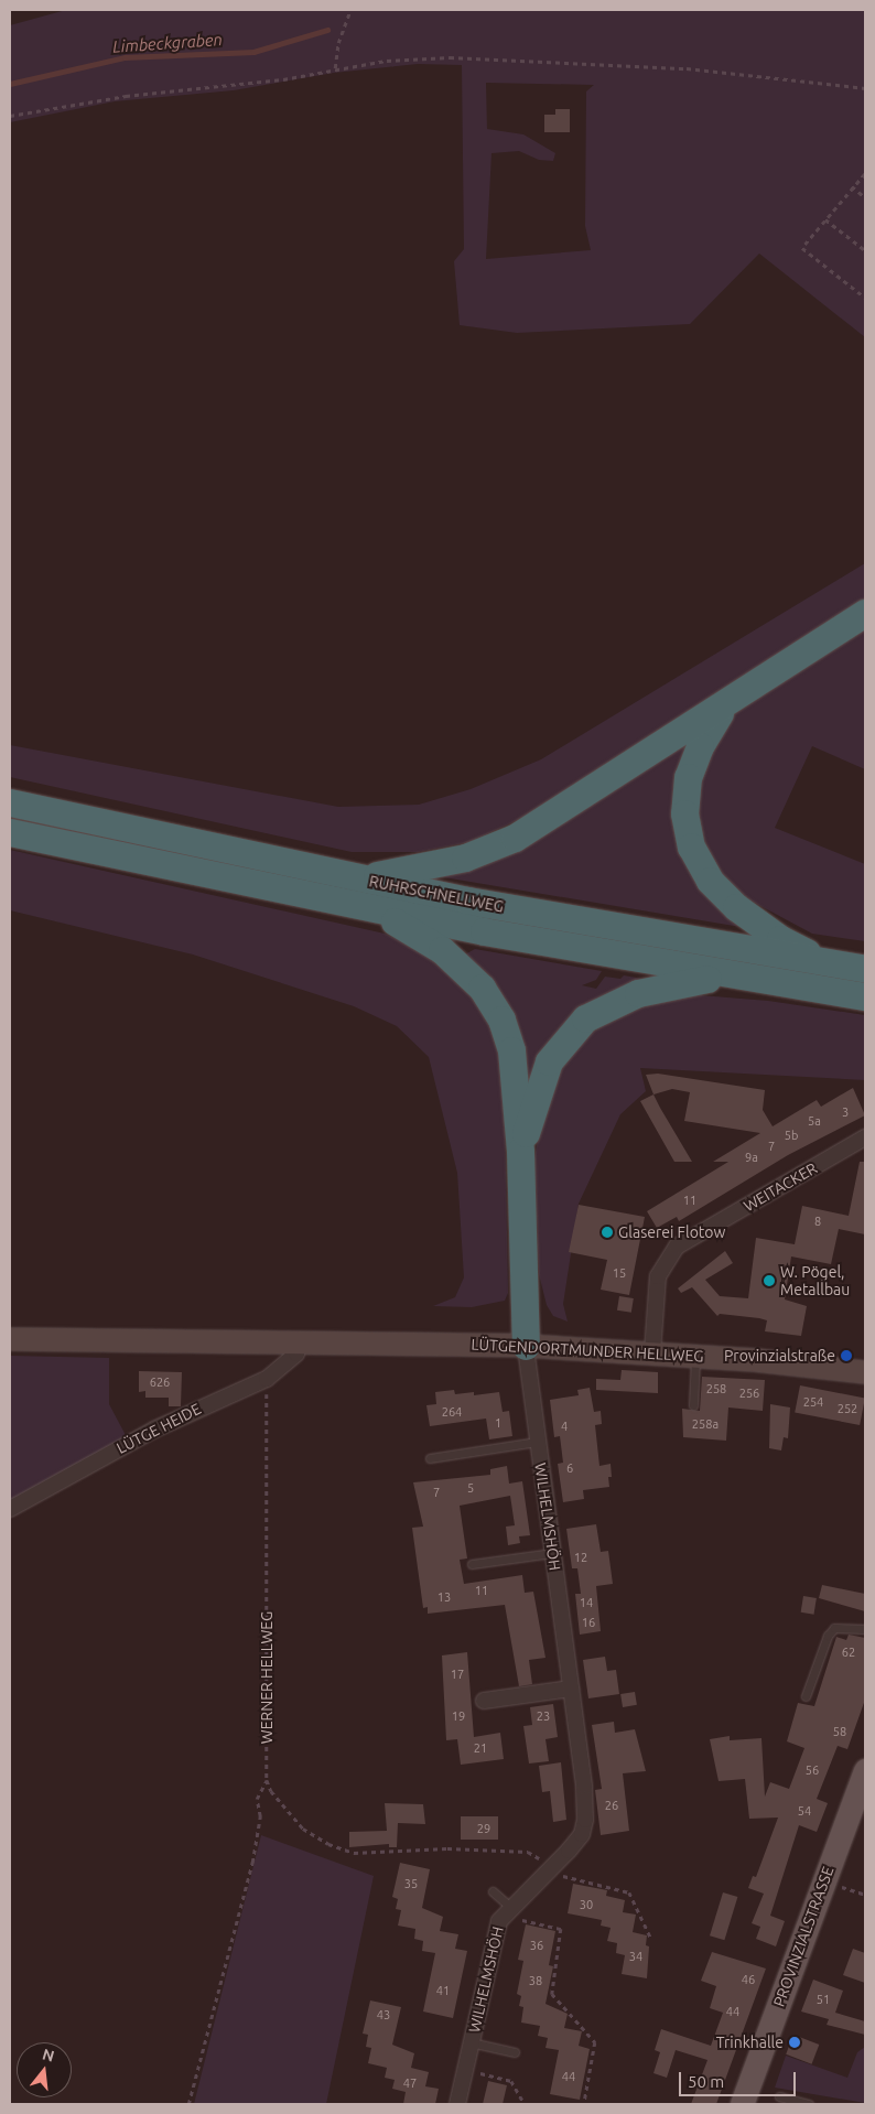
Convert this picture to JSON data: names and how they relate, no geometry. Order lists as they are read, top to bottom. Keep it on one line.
{"streets":{"highway":["RUHRSCHNELLWEG"],"main road":["LÜTGENDORTMUNDER HELLWEG","PROVINZIALSTRASSE"],"street":["WEITACKER","LÜTGE HEIDE","WILHELMSHÖH"],"path":["WERNER HELLWEG"]},"crossings":[["WEITACKER","LÜTGENDORTMUNDER HELLWEG"],["LÜTGENDORTMUNDER HELLWEG","LÜTGE HEIDE"],["LÜTGENDORTMUNDER HELLWEG","WILHELMSHÖH"],["LÜTGE HEIDE","WERNER HELLWEG"]],"water":["Limbeckgraben"],"places":["Glaserei Flotow","W. Pögel, Metallbau","Provinzialstraße","Trinkhalle"],"house_numbers":["3","5a","5b","7","9a","11","8","15","626","258","256","254","252","264","1","258a","4","6","5","7","12","11","13","14","16","62","17","19","23","58","21","56","26","54","29","35","30","36","34","46","38","41","51","44","43","44","47"],"scale_bar":"50 m","north":"top"}
